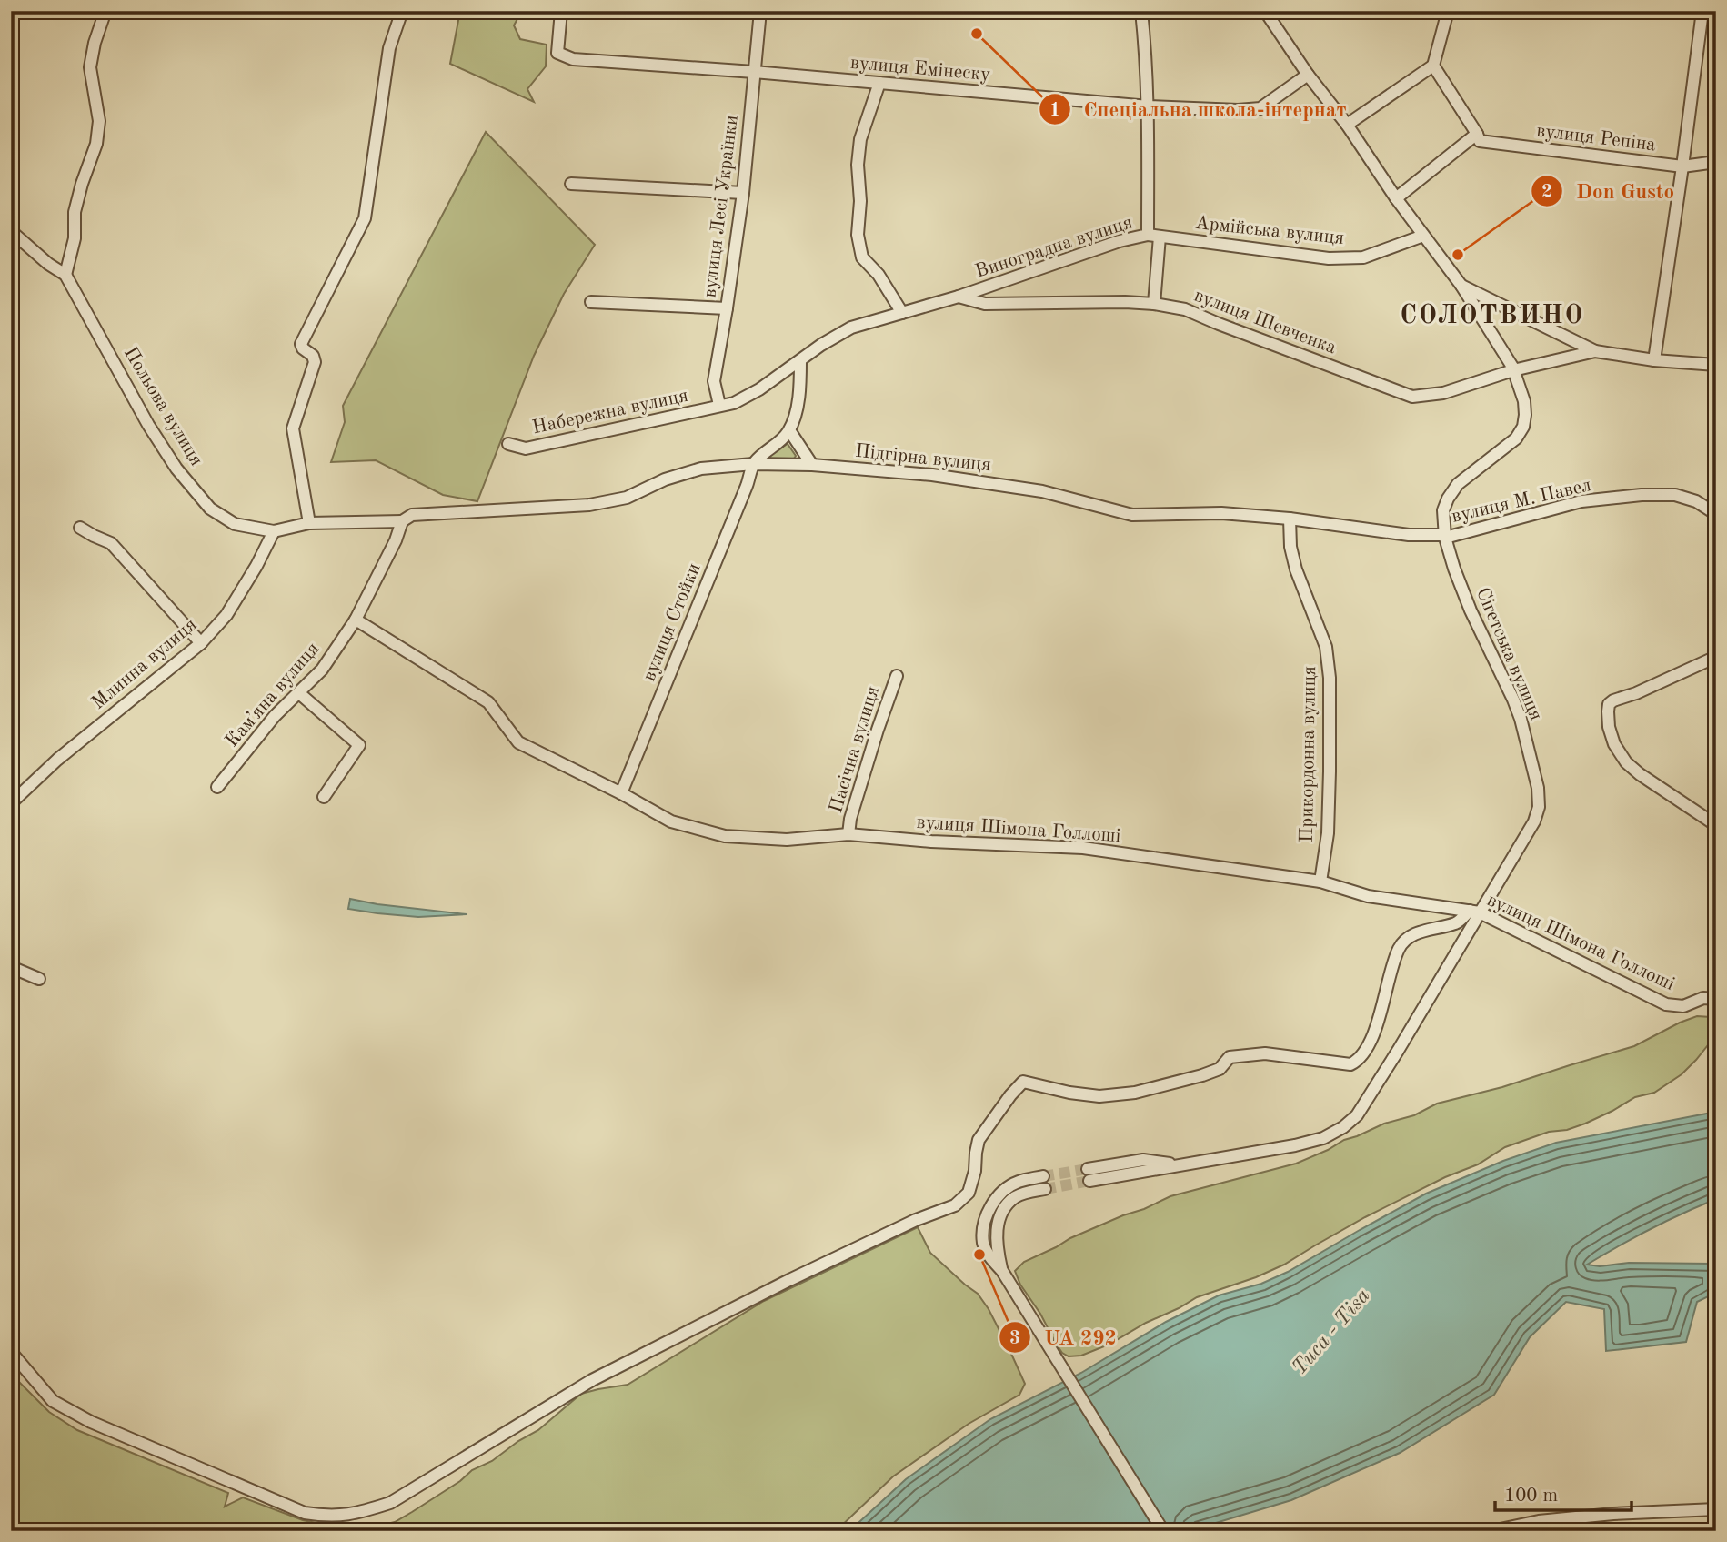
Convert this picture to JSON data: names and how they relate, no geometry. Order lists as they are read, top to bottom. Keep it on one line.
{"streets":{"street":["вулиця Емінеску","вулиця Репіна","вулиця Лесі Українки","Армійська вулиця","Виноградна вулиця","вулиця Шевченка","Польова вулиця","Набережна вулиця","Підгірна вулиця","вулиця М. Павел","вулиця Стойки","Сігетська вулиця","Млинна вулиця","Камʼяна вулиця","Пасічна вулиця","Прикордонна вулиця","вулиця Шімона Голлоші"]},"crossings":[["вулиця Емінеску","вулиця Лесі Українки"],["вулиця Емінеску","Виноградна вулиця"],["вулиця Емінеску","Сігетська вулиця"],["вулиця Лесі Українки","Виноградна вулиця"],["вулиця Лесі Українки","Набережна вулиця"],["Армійська вулиця","Виноградна вулиця"],["Армійська вулиця","Сігетська вулиця"],["Виноградна вулиця","вулиця Шевченка"],["Виноградна вулиця","Набережна вулиця"],["вулиця Шевченка","Сігетська вулиця"],["Польова вулиця","Підгірна вулиця"],["Польова вулиця","Млинна вулиця"],["Польова вулиця","Камʼяна вулиця"],["Підгірна вулиця","вулиця М. Павел"],["Підгірна вулиця","вулиця Стойки"],["Підгірна вулиця","Сігетська вулиця"],["Підгірна вулиця","Камʼяна вулиця"],["Підгірна вулиця","Прикордонна вулиця"],["вулиця М. Павел","Сігетська вулиця"],["вулиця Стойки","вулиця Шімона Голлоші"],["Сігетська вулиця","вулиця Шімона Голлоші"],["Камʼяна вулиця","вулиця Шімона Голлоші"],["Пасічна вулиця","вулиця Шімона Голлоші"],["Прикордонна вулиця","вулиця Шімона Голлоші"]],"districts":["СОЛОТВИНО"],"water":["Тиса - Tisa"],"places":["Спеціальна школа-інтернат","Don Gusto","UA 292"],"scale_bar":"100 m"}
